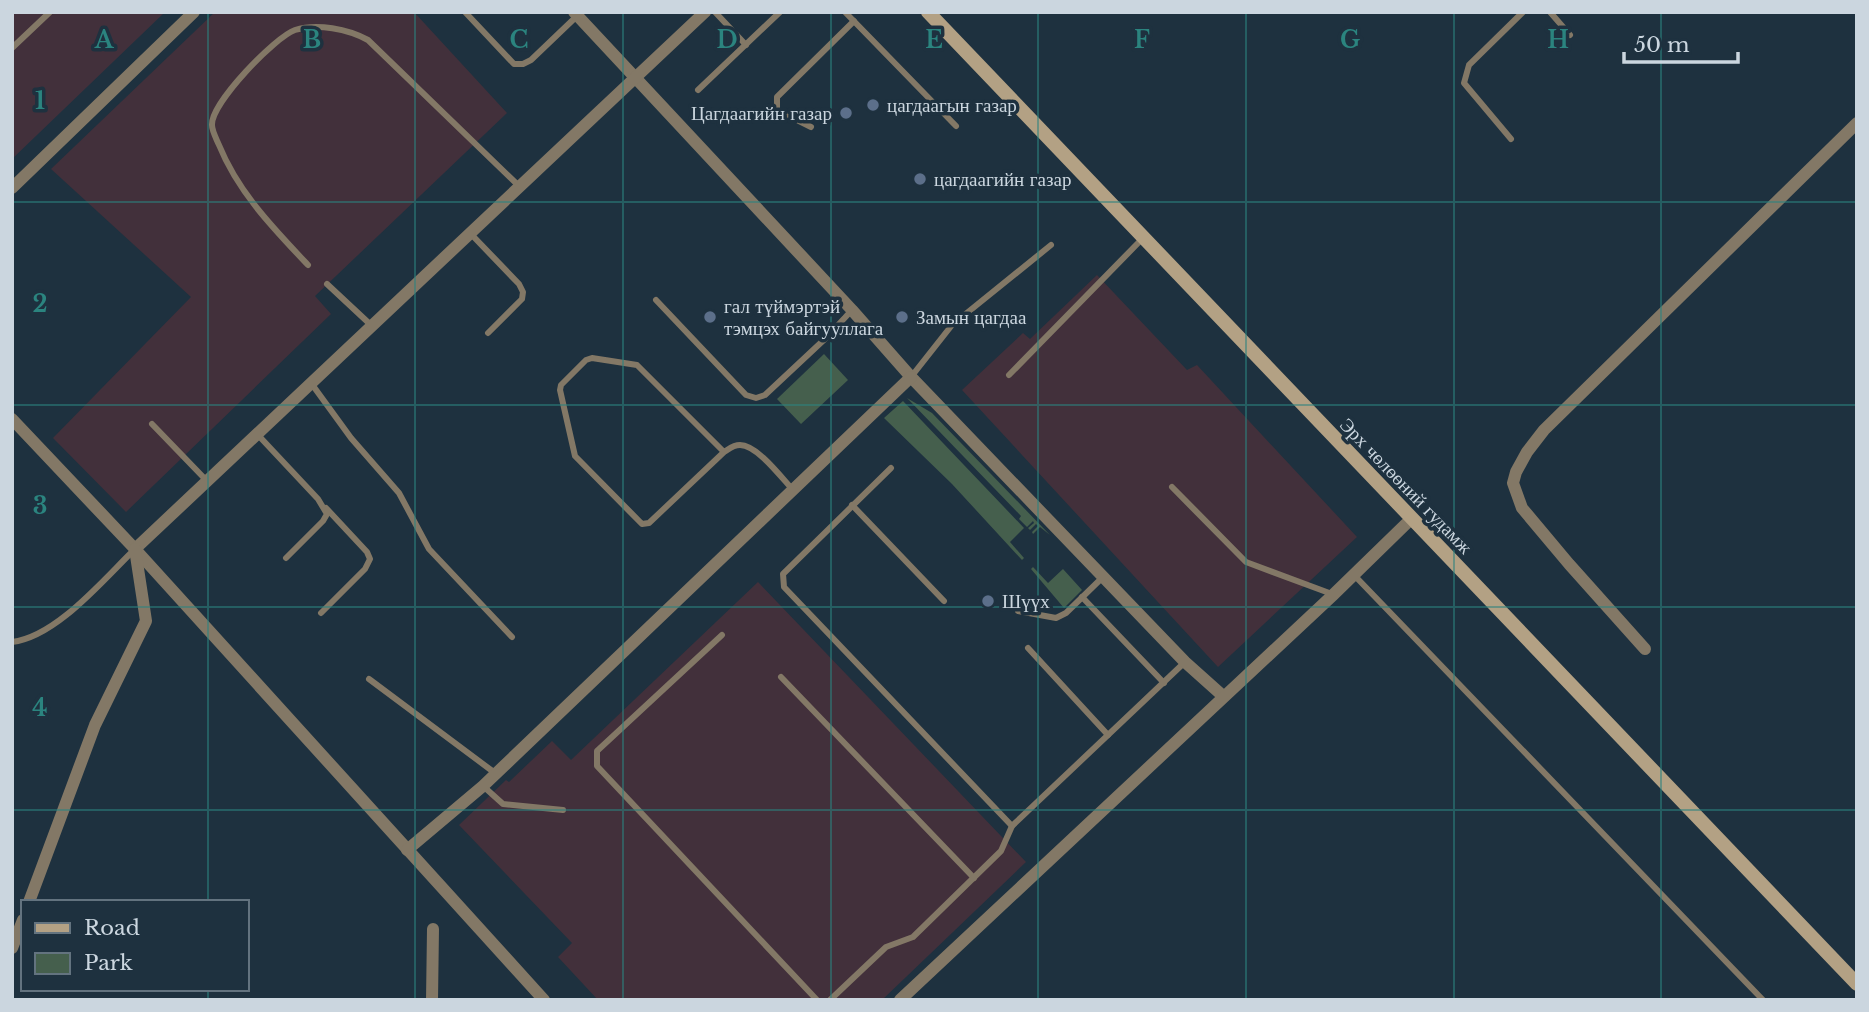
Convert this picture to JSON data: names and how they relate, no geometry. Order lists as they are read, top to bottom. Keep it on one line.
{"streets":{"main road":["Эрх чөлөөний гудамж"]},"places":["цагдаагын газар","Цагдаагийн газар","цагдаагийн газар","гал түймэртэй тэмцэх байгууллага","Замын цагдаа","Шүүх"],"legend":["Road","Park"],"scale_bar":"50 m","grid":{"columns":["A","B","C","D","E","F","G","H"],"rows":["1","2","3","4"]}}
